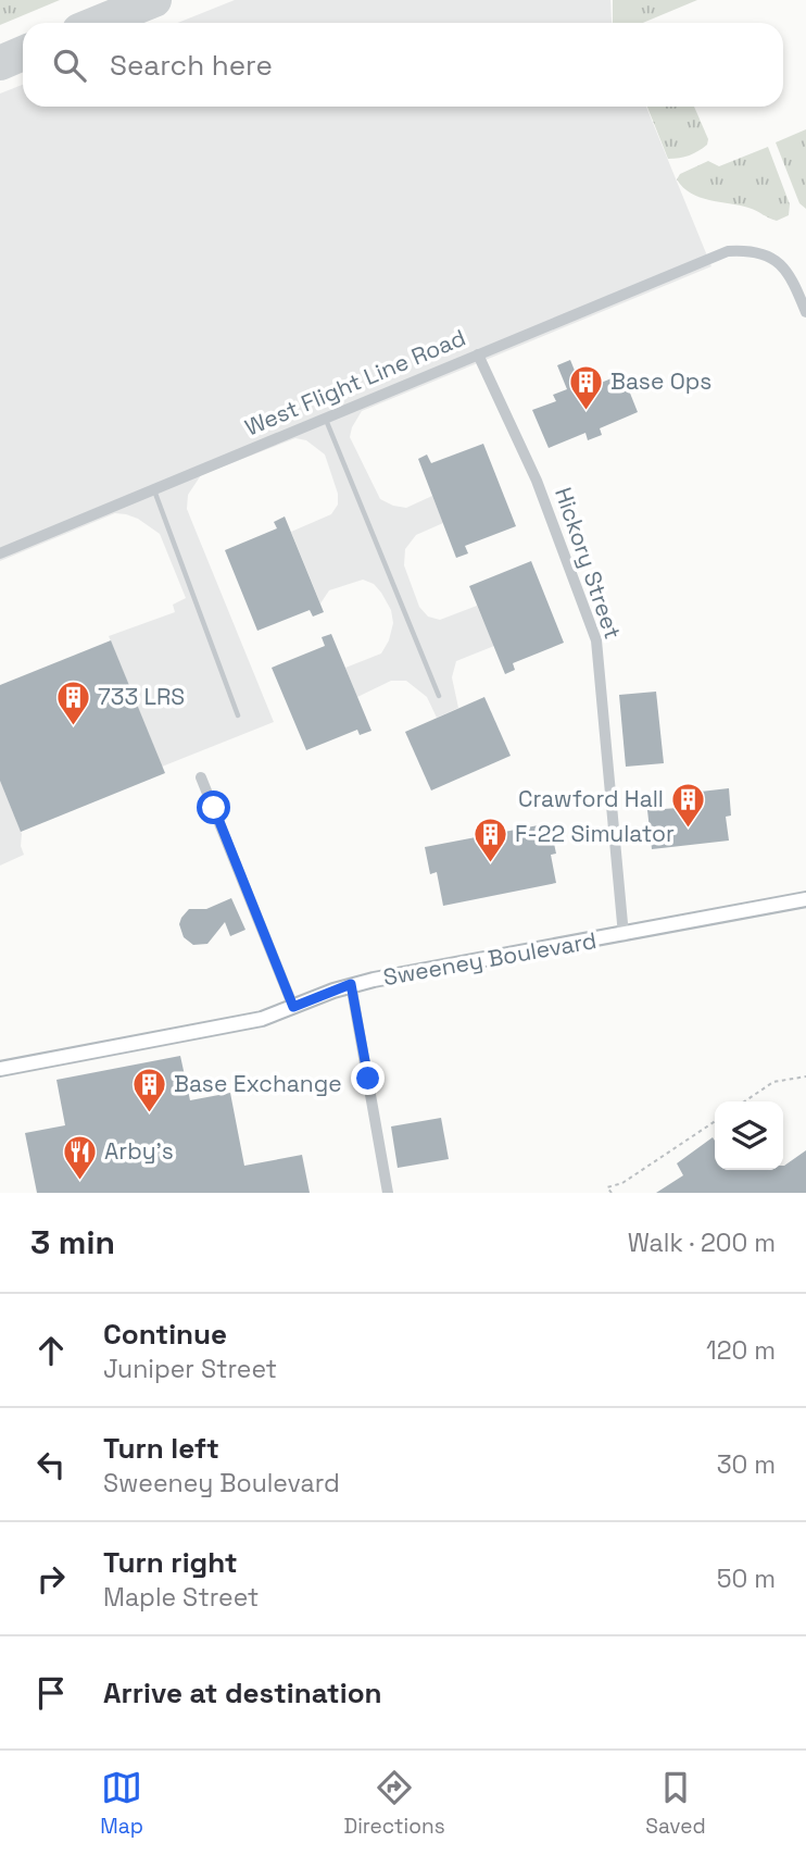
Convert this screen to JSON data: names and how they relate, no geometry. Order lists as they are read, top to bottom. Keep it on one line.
{"streets":{"main road":["Sweeney Boulevard"],"street":["West Flight Line Road","Hickory Street"]},"crossings":[["West Flight Line Road","Hickory Street"],["Hickory Street","Sweeney Boulevard"]],"places":{"building":["Base Ops","733 LRS","Crawford Hall","F-22 Simulator","Base Exchange"],"restaurant":["Arby's"]},"page":{"search":"Search here","heading":["3 min","Walk · 200 m"],"list":[["Continue","Juniper Street","120 m"],["Turn left","Sweeney Boulevard","30 m"],["Turn right","Maple Street","50 m"],"Arrive at destination"],"nav":["Map","Directions","Saved"]}}
